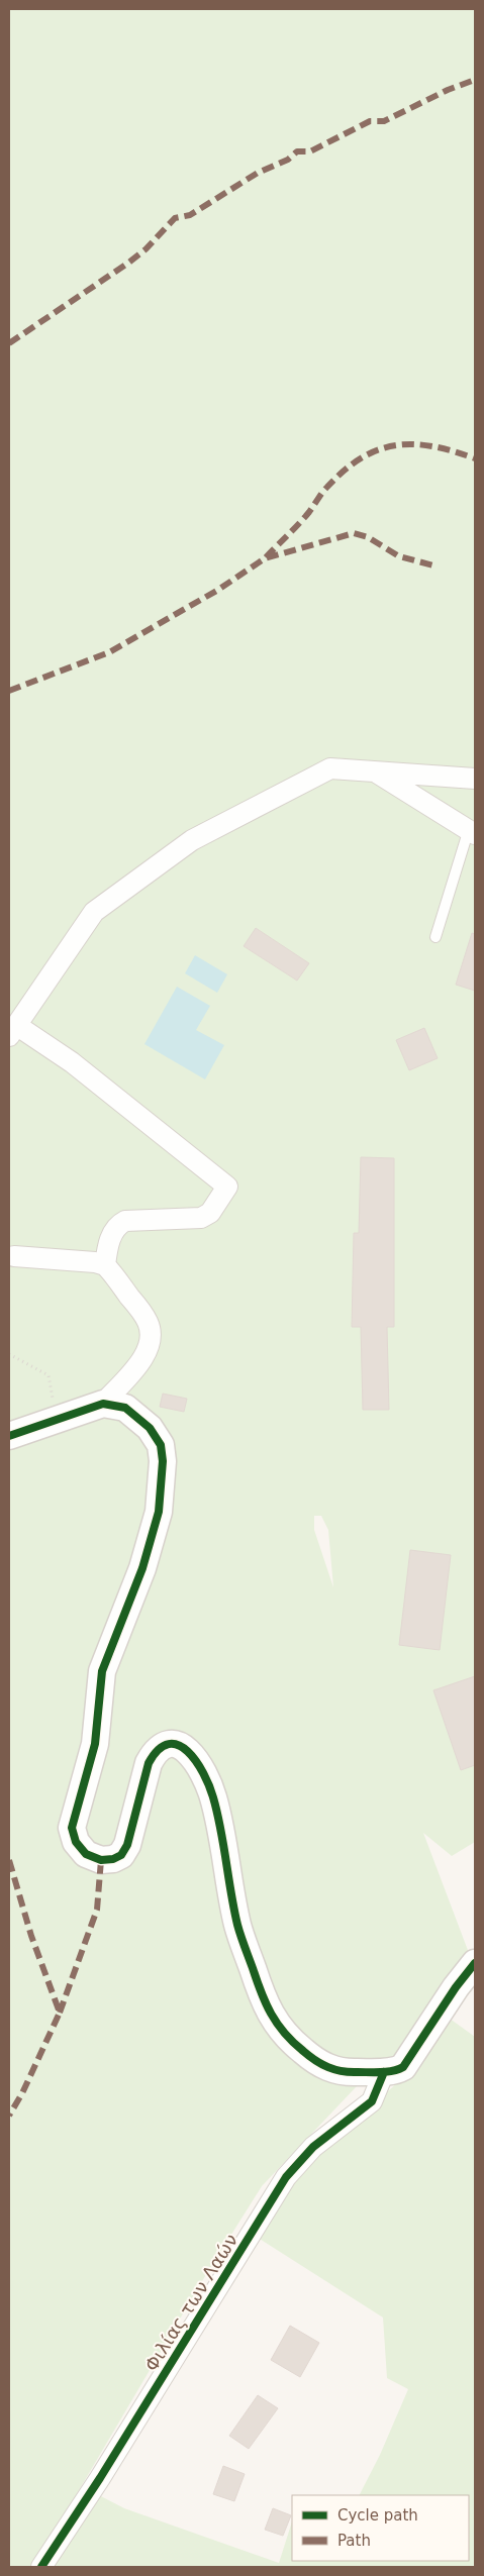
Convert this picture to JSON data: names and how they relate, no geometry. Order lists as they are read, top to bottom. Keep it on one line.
{"streets":{"street":["Φιλίας των Λαών"]},"legend":["Cycle path","Path"]}
